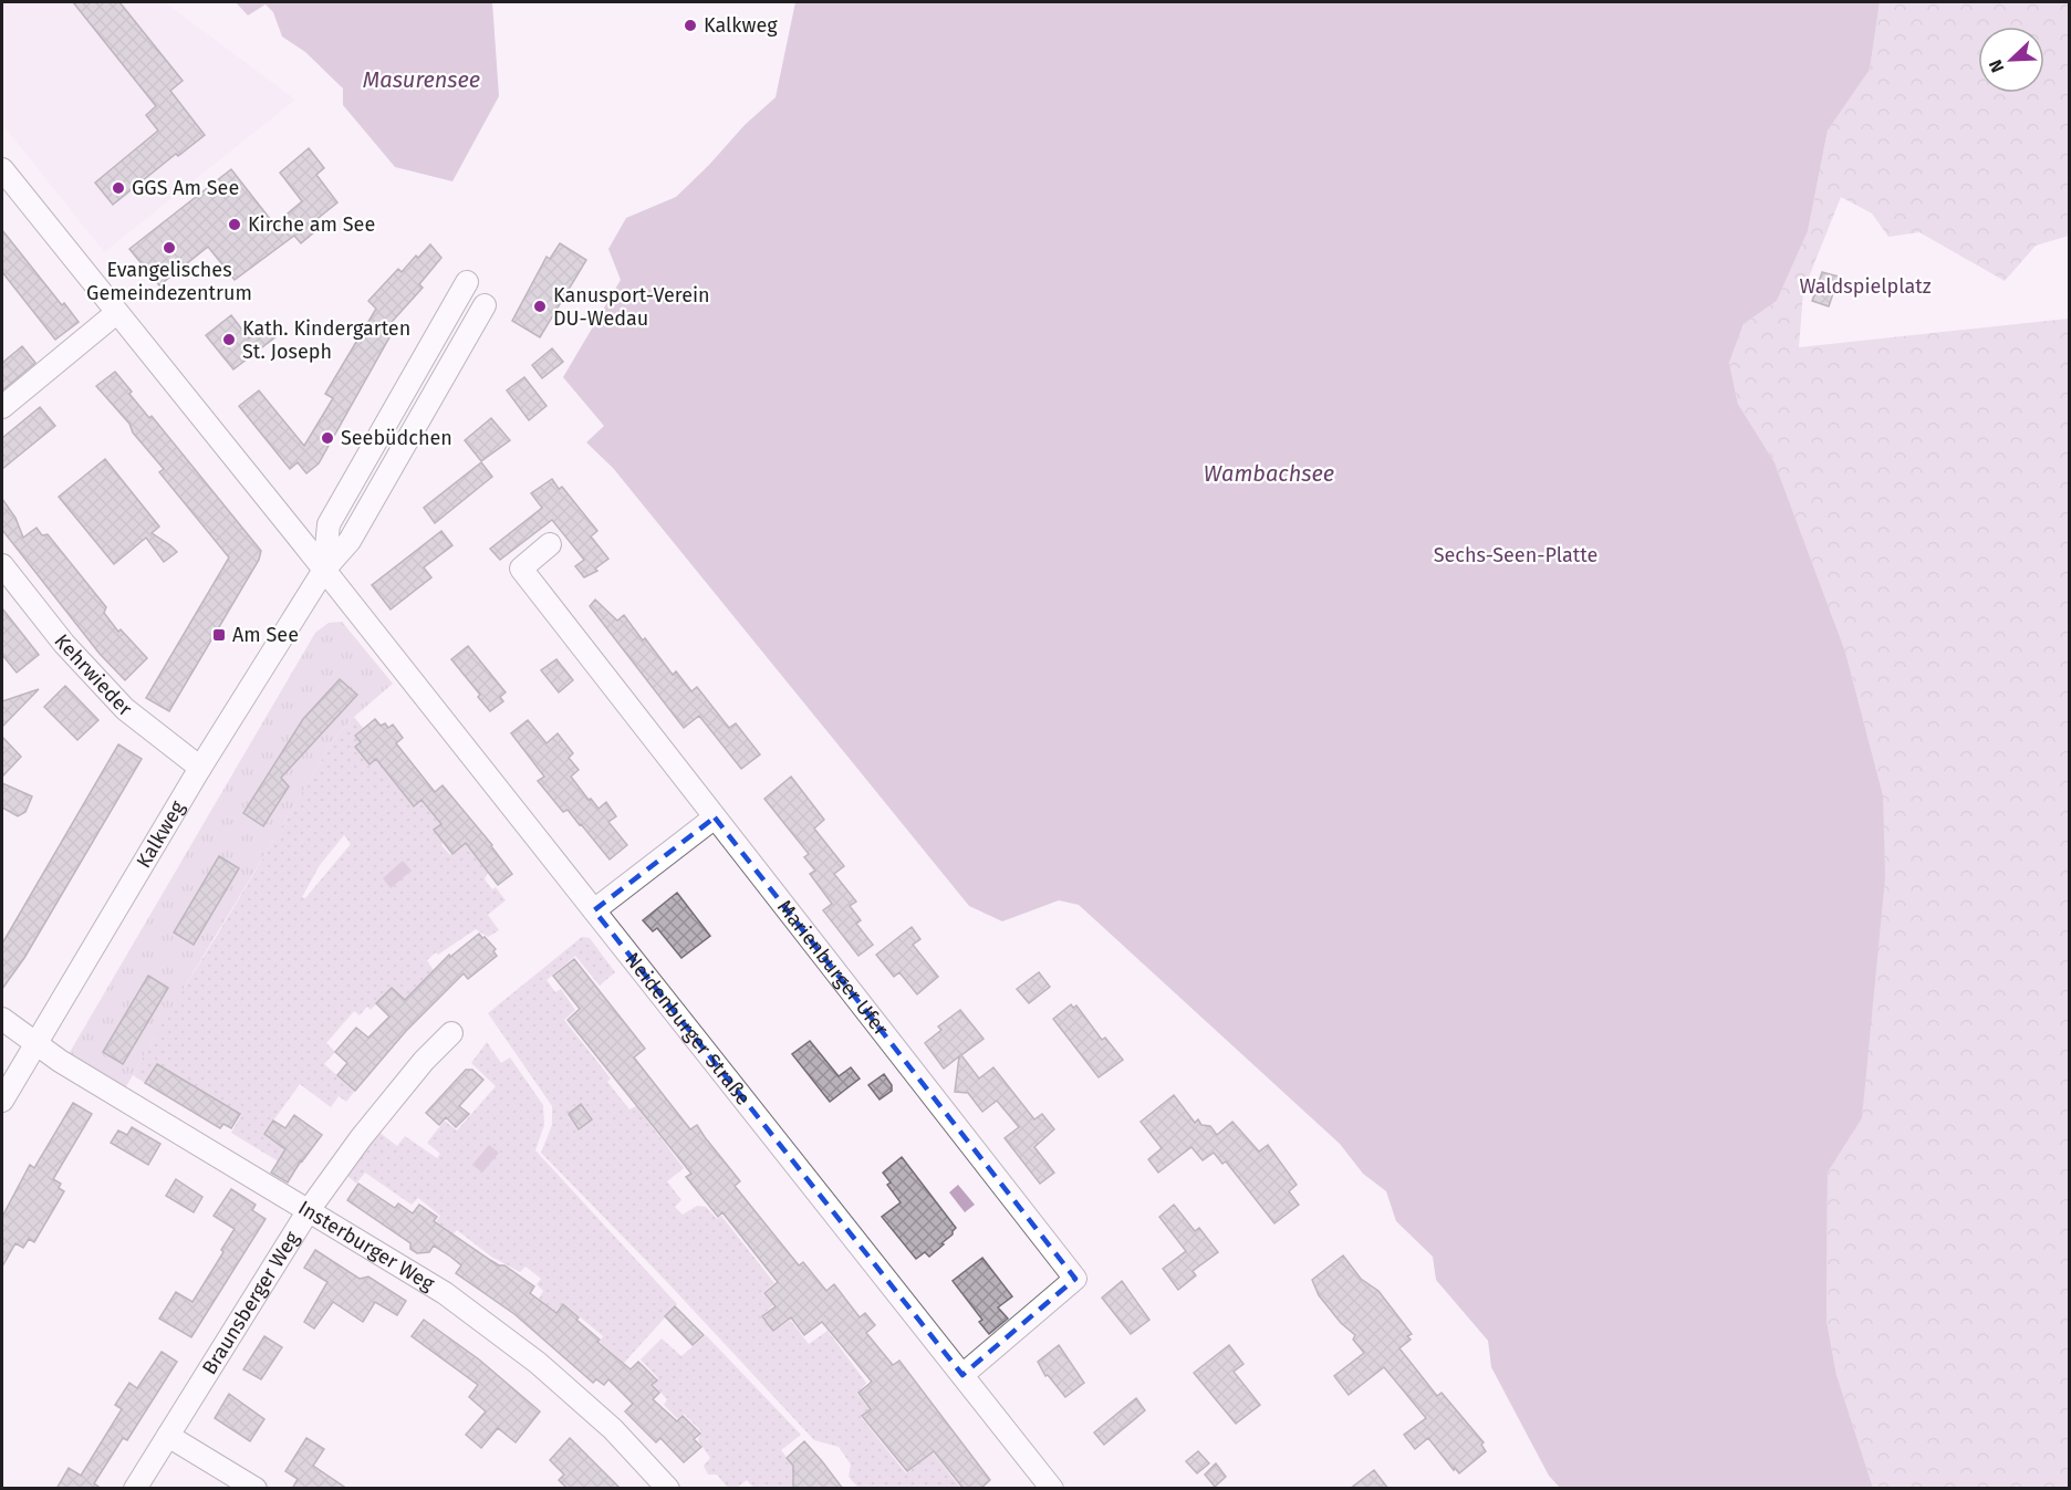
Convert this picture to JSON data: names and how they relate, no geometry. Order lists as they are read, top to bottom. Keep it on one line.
{"streets":{"street":["Kehrwieder","Kalkweg","Marienburger Ufer","Neidenburger Straße","Insterburger Weg","Braunsberger Weg"]},"crossings":[["Kehrwieder","Kalkweg"],["Kalkweg","Neidenburger Straße"],["Kalkweg","Insterburger Weg"],["Marienburger Ufer","Neidenburger Straße"],["Insterburger Weg","Braunsberger Weg"]],"water":["Masurensee","Wambachsee"],"parks":["Waldspielplatz","Sechs-Seen-Platte"],"places":{"other":["Kalkweg","GGS Am See","Kirche am See","Evangelisches Gemeindezentrum","Kanusport-Verein DU-Wedau","Kath. Kindergarten St. Joseph","Seebüdchen"],"transit":["Am See"]},"north":"bottom left"}
